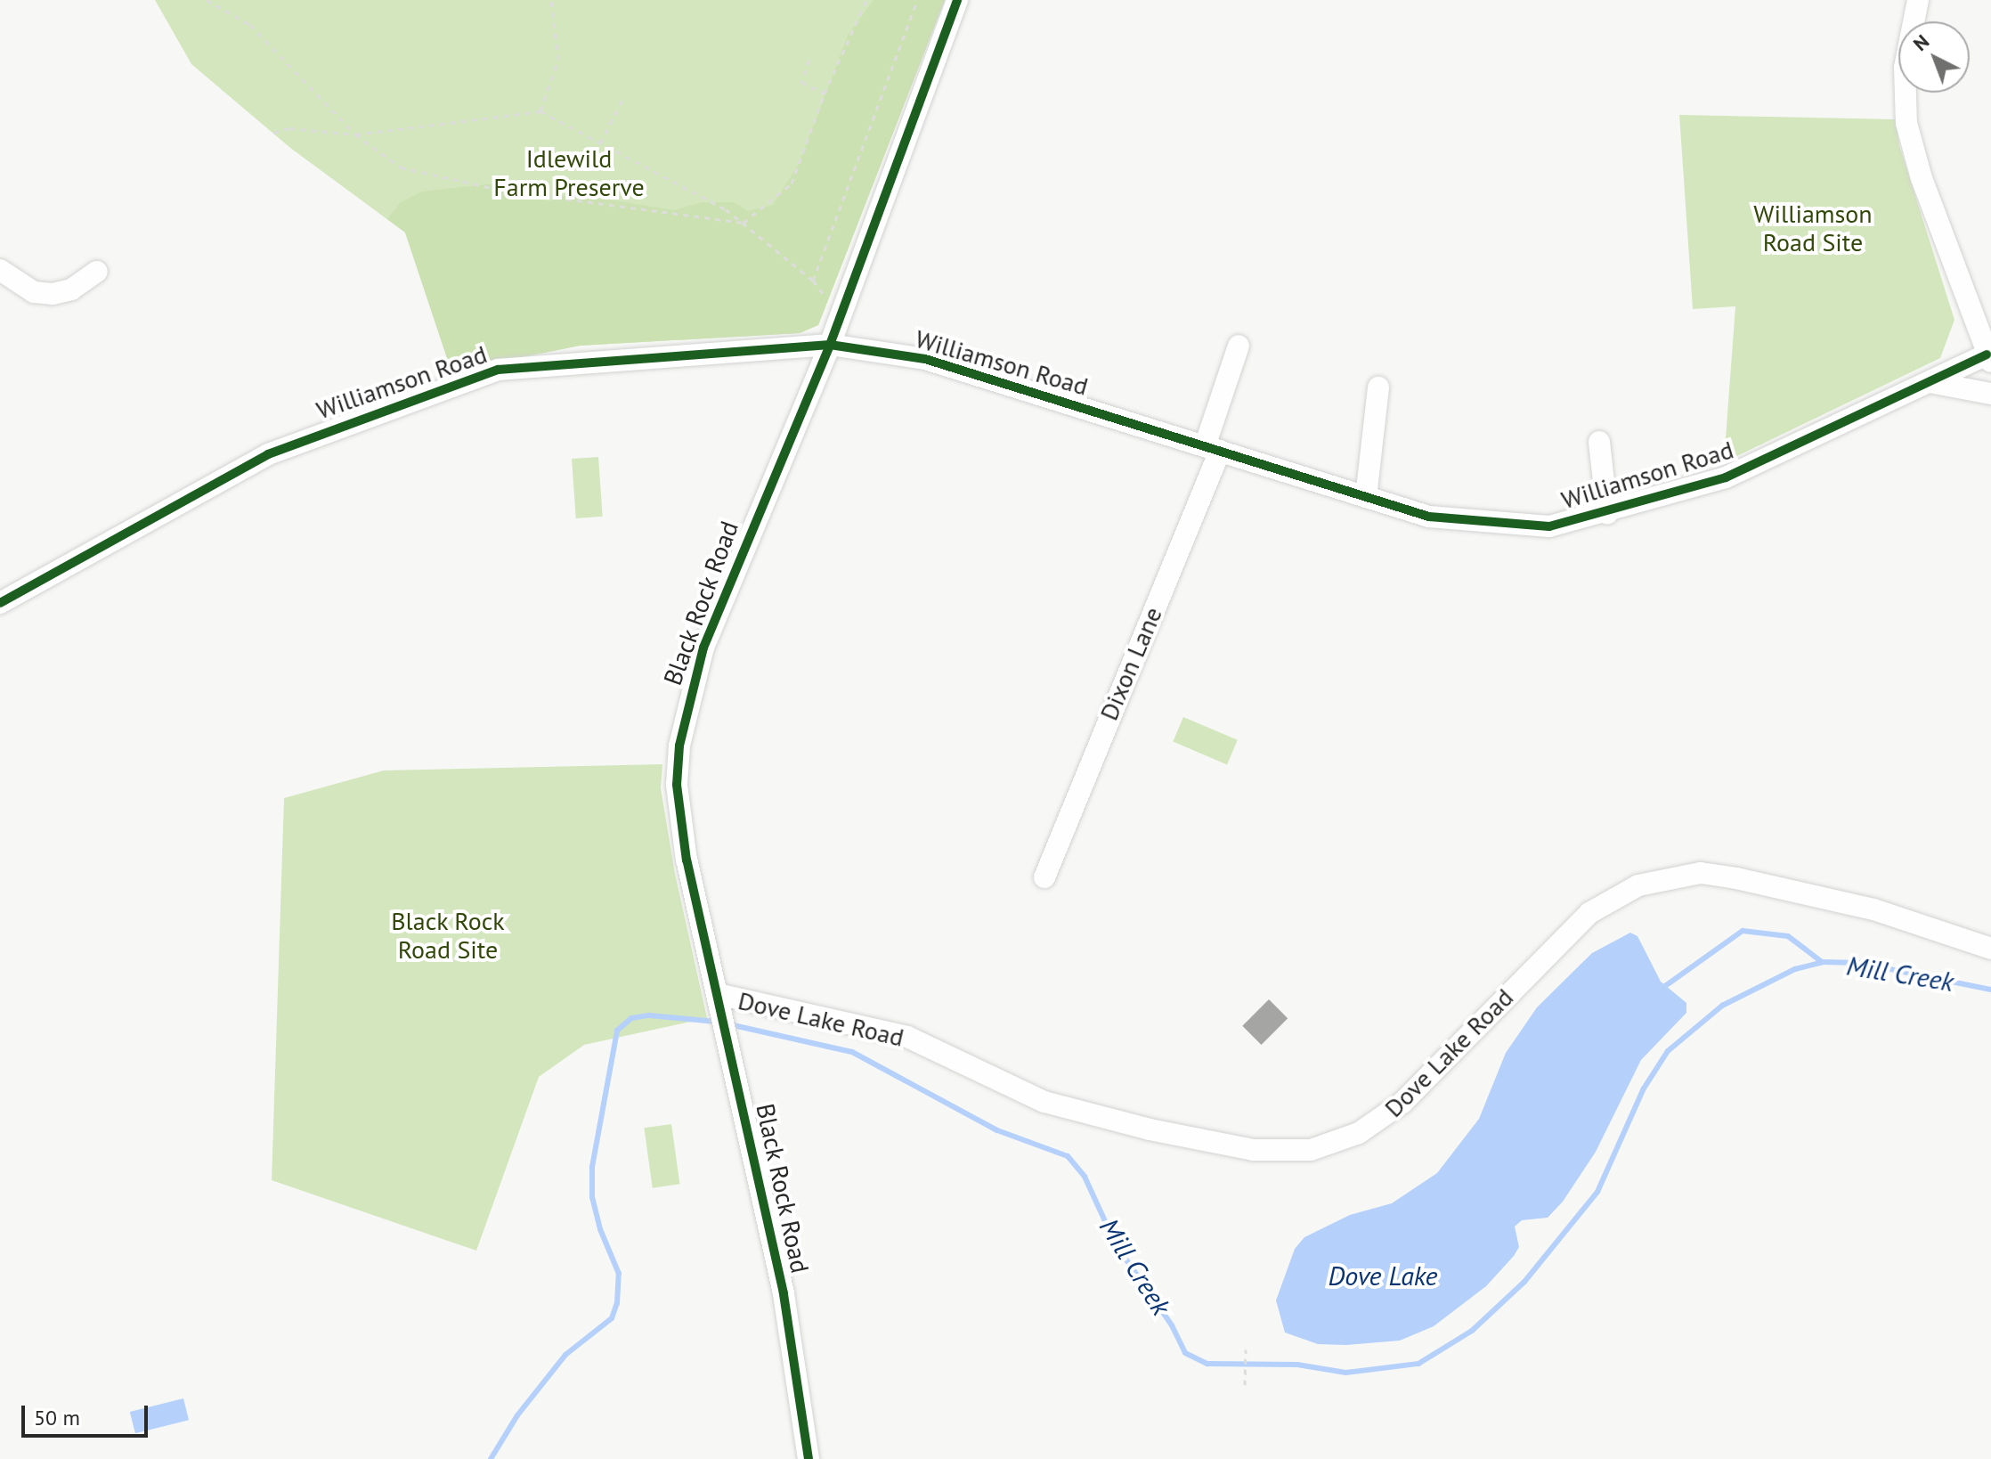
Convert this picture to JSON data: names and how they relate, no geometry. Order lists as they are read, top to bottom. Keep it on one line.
{"streets":{"street":["Williamson Road","Black Rock Road","Dixon Lane","Dove Lake Road"]},"crossings":[["Williamson Road","Black Rock Road"],["Williamson Road","Dixon Lane"],["Black Rock Road","Dove Lake Road"]],"water":["Mill Creek","Dove Lake"],"parks":["Idlewild Farm Preserve","Williamson Road Site","Black Rock Road Site"],"scale_bar":"50 m","north":"top left"}
